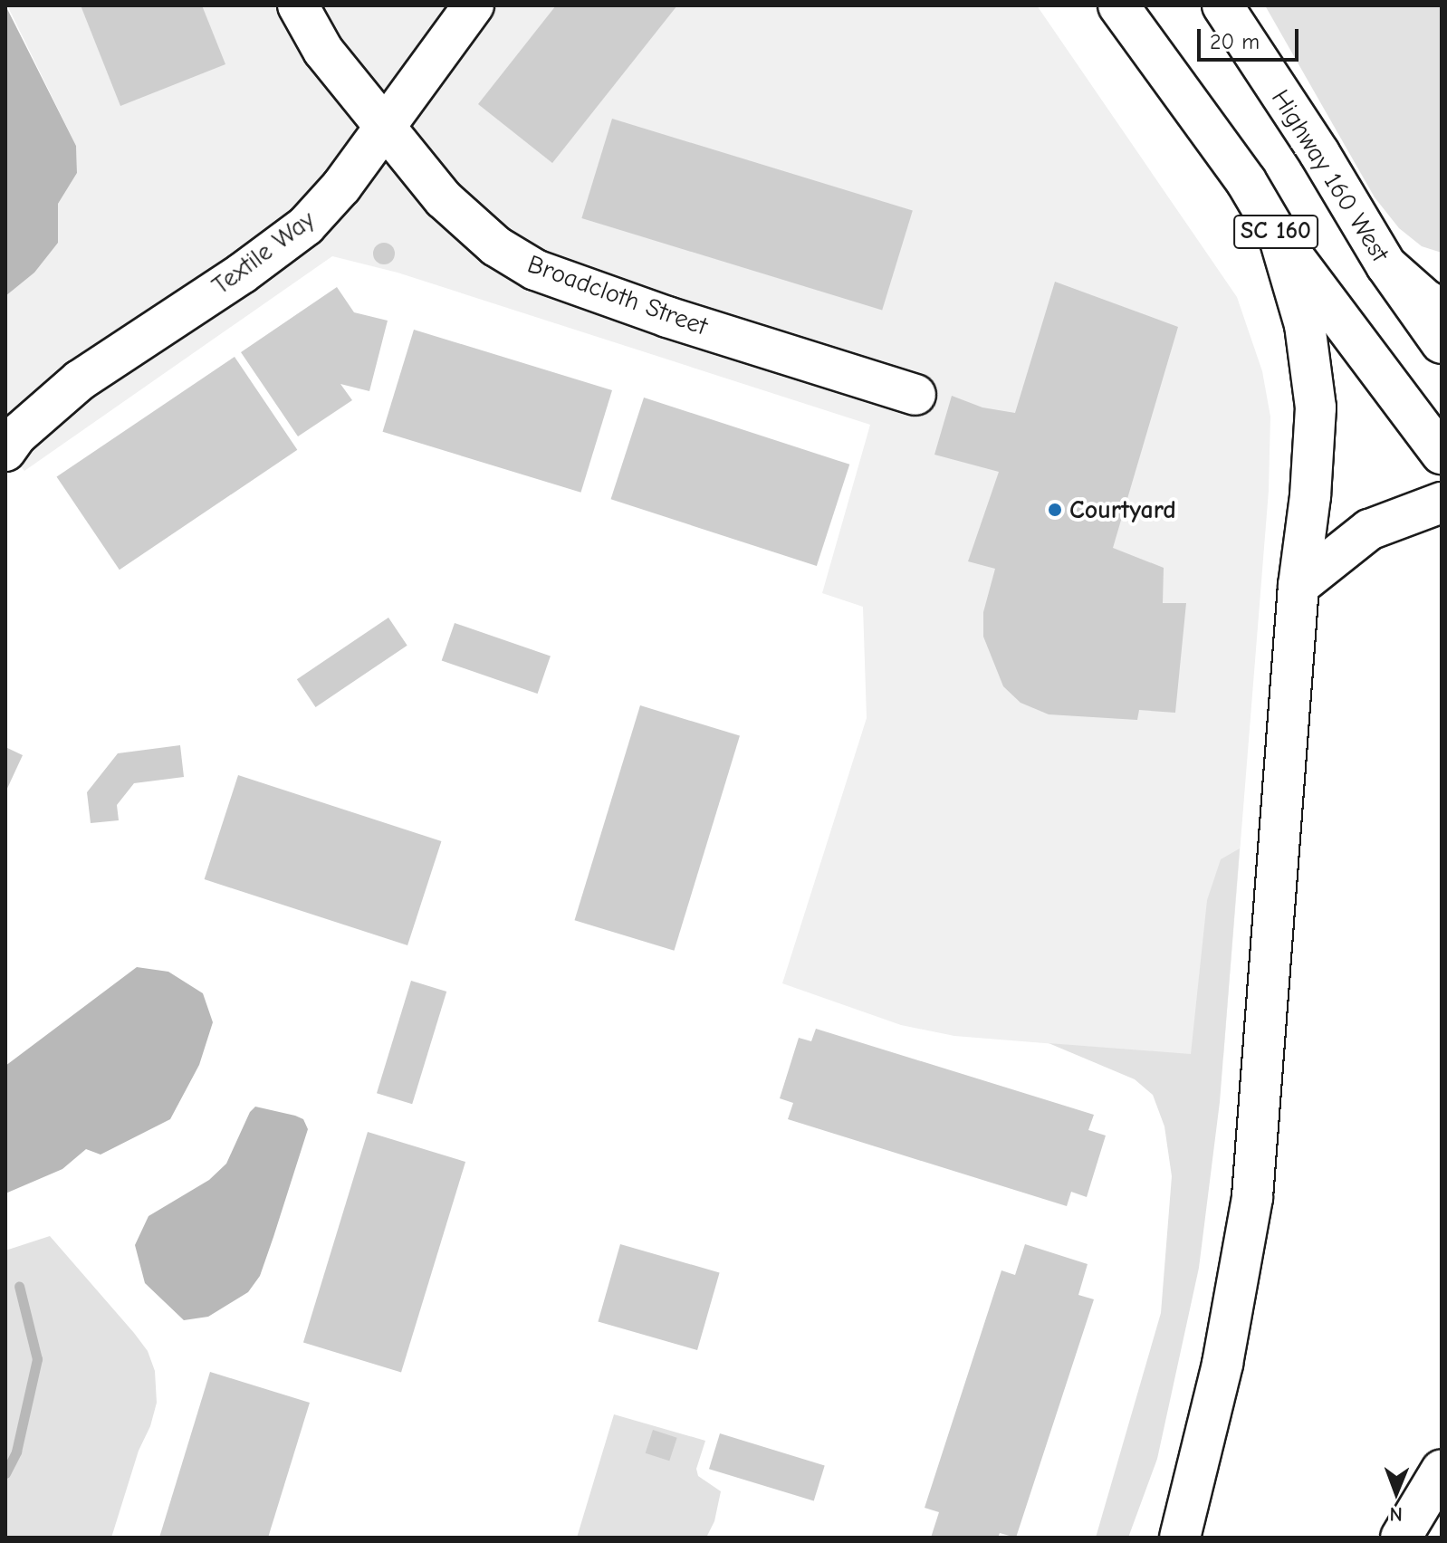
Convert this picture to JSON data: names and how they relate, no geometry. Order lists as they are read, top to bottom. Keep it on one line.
{"streets":{"main road":["Highway 160 West","SC 160","Textile Way","Broadcloth Street"]},"crossings":[["Textile Way","Broadcloth Street"]],"places":["Courtyard"],"scale_bar":"20 m","north":"bottom"}
